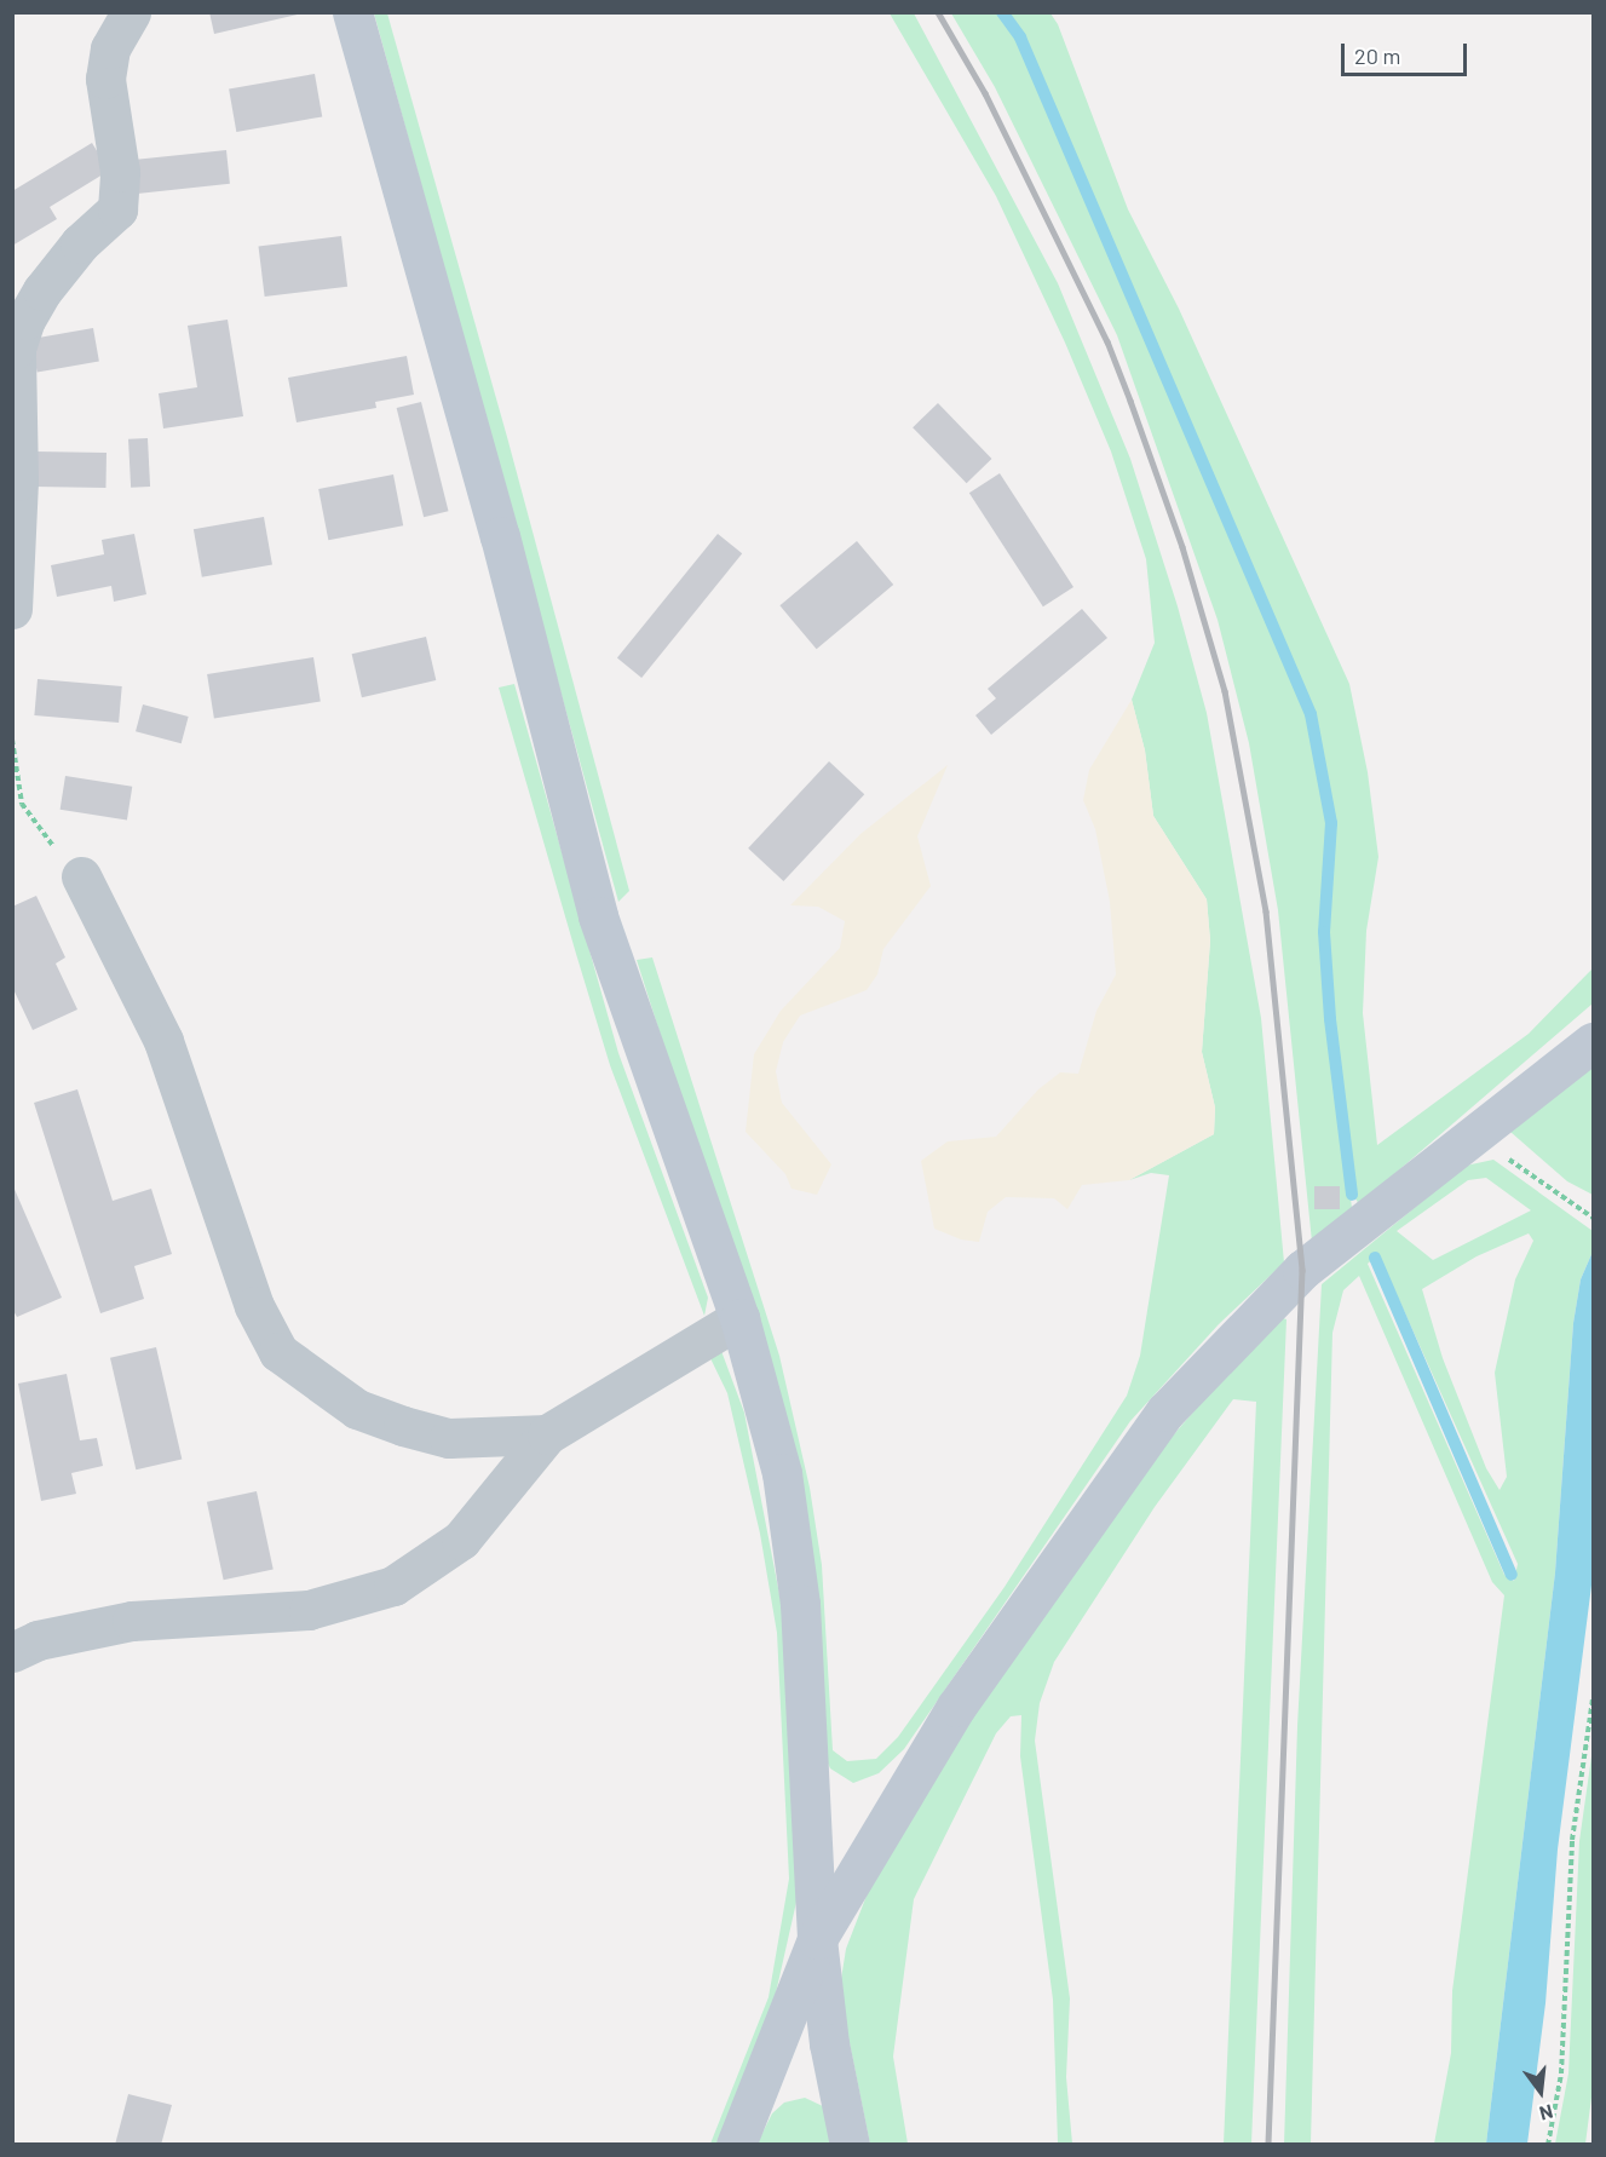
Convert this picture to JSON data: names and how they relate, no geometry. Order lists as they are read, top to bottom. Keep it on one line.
{"scale_bar":"20 m","north":"bottom"}
